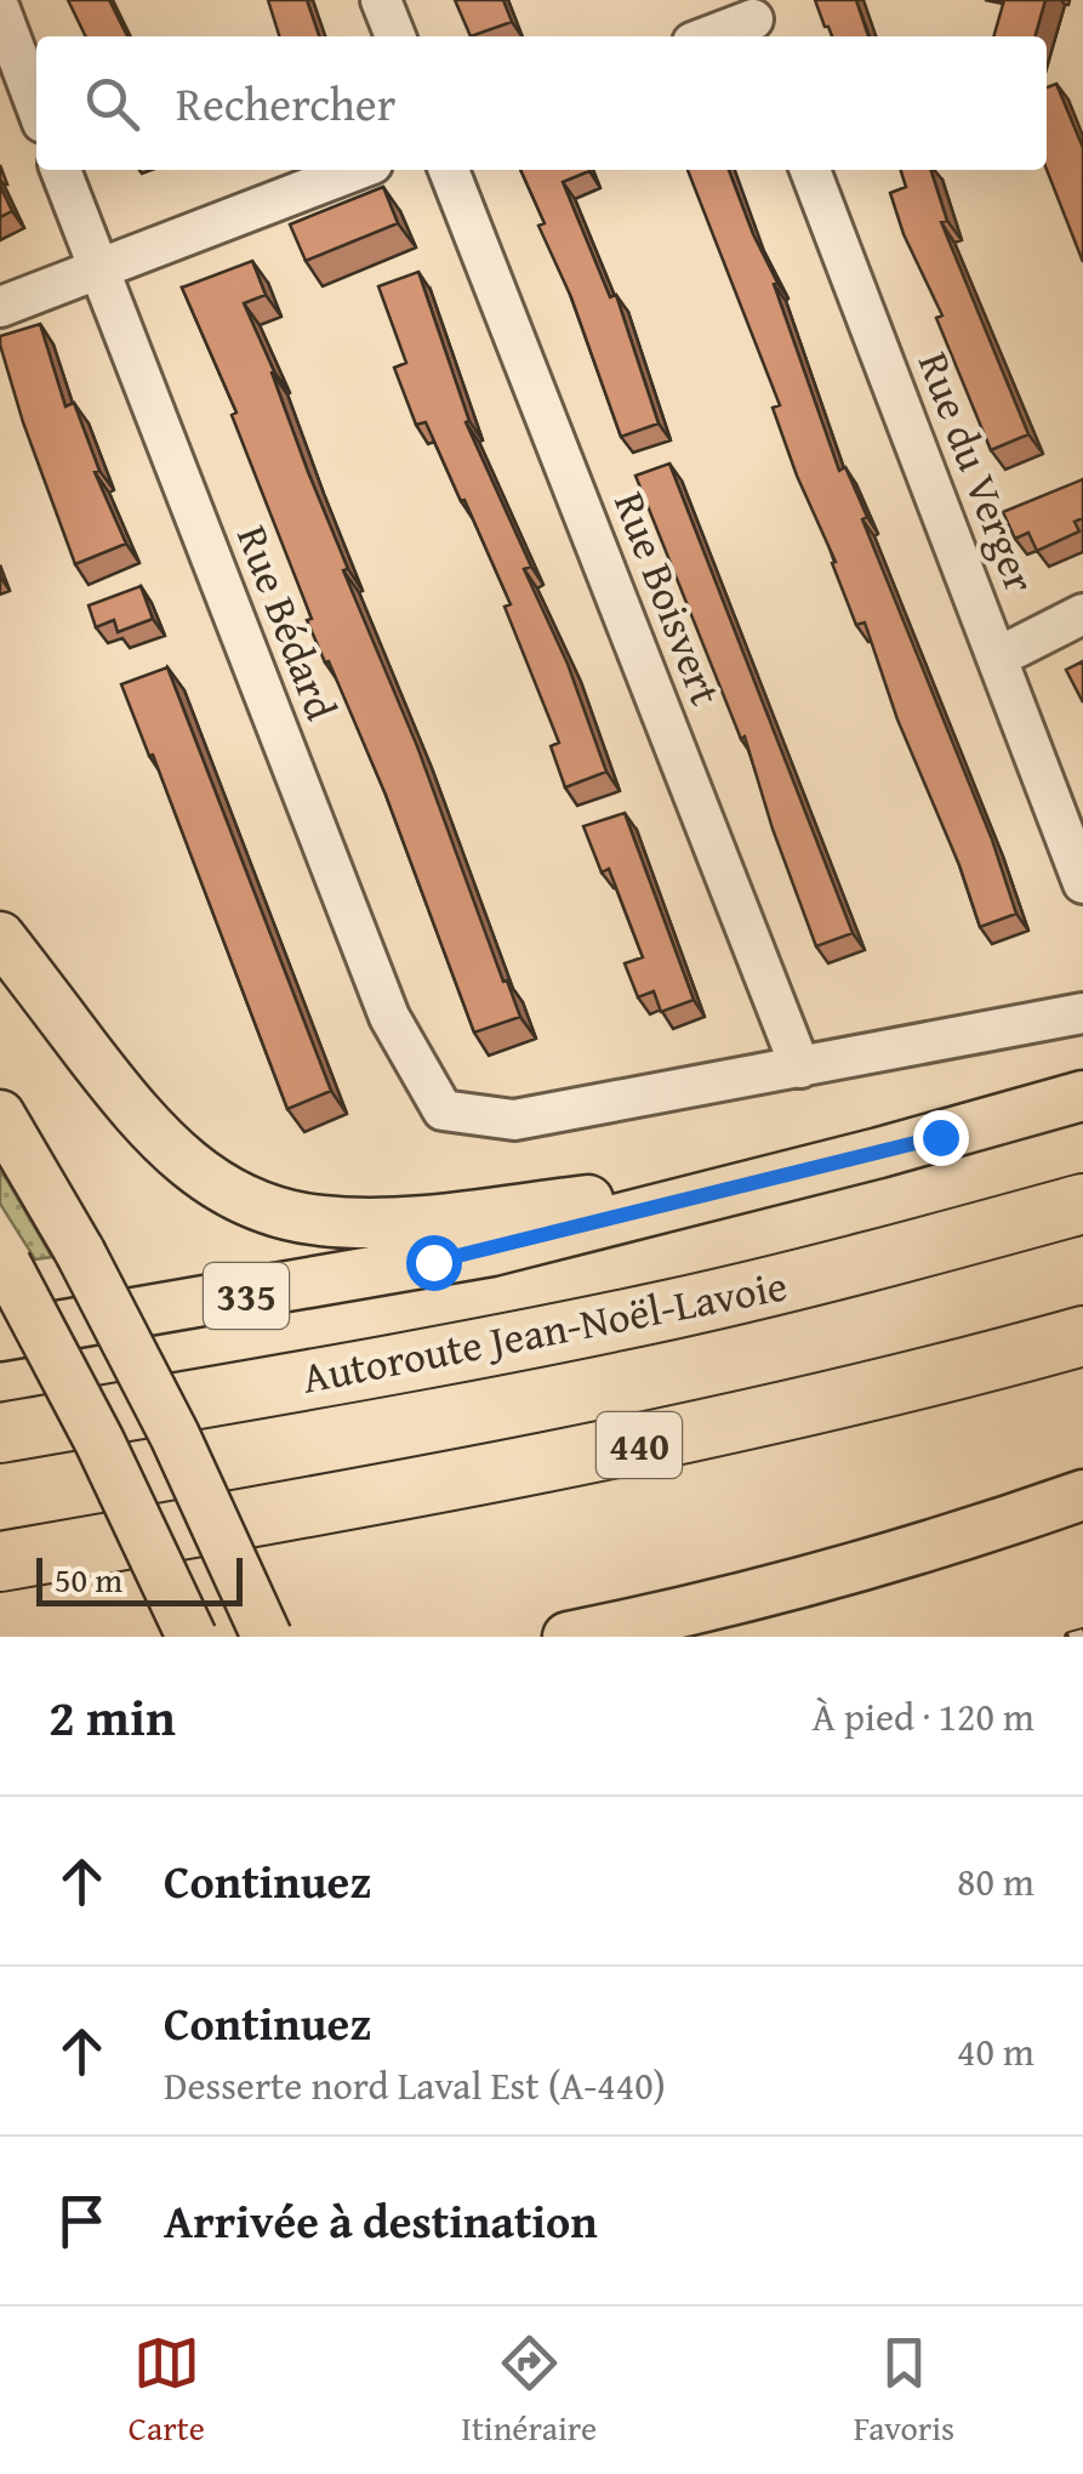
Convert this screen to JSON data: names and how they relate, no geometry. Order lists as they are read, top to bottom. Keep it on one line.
{"streets":{"highway":["Autoroute Jean-Noël-Lavoie","440"],"main road":["335"],"street":["Rue du Verger","Rue Boisvert","Rue Bédard"]},"crossings":[["Rue Boisvert","Rue Bédard"]],"scale_bar":"50 m","page":{"search":"Rechercher","scale":"50 m","heading":["2 min","À pied · 120 m"],"list":[["Continuez","80 m"],["Continuez","Desserte nord Laval Est (A-440)","40 m"],"Arrivée à destination"],"nav":["Carte","Itinéraire","Favoris"]}}
